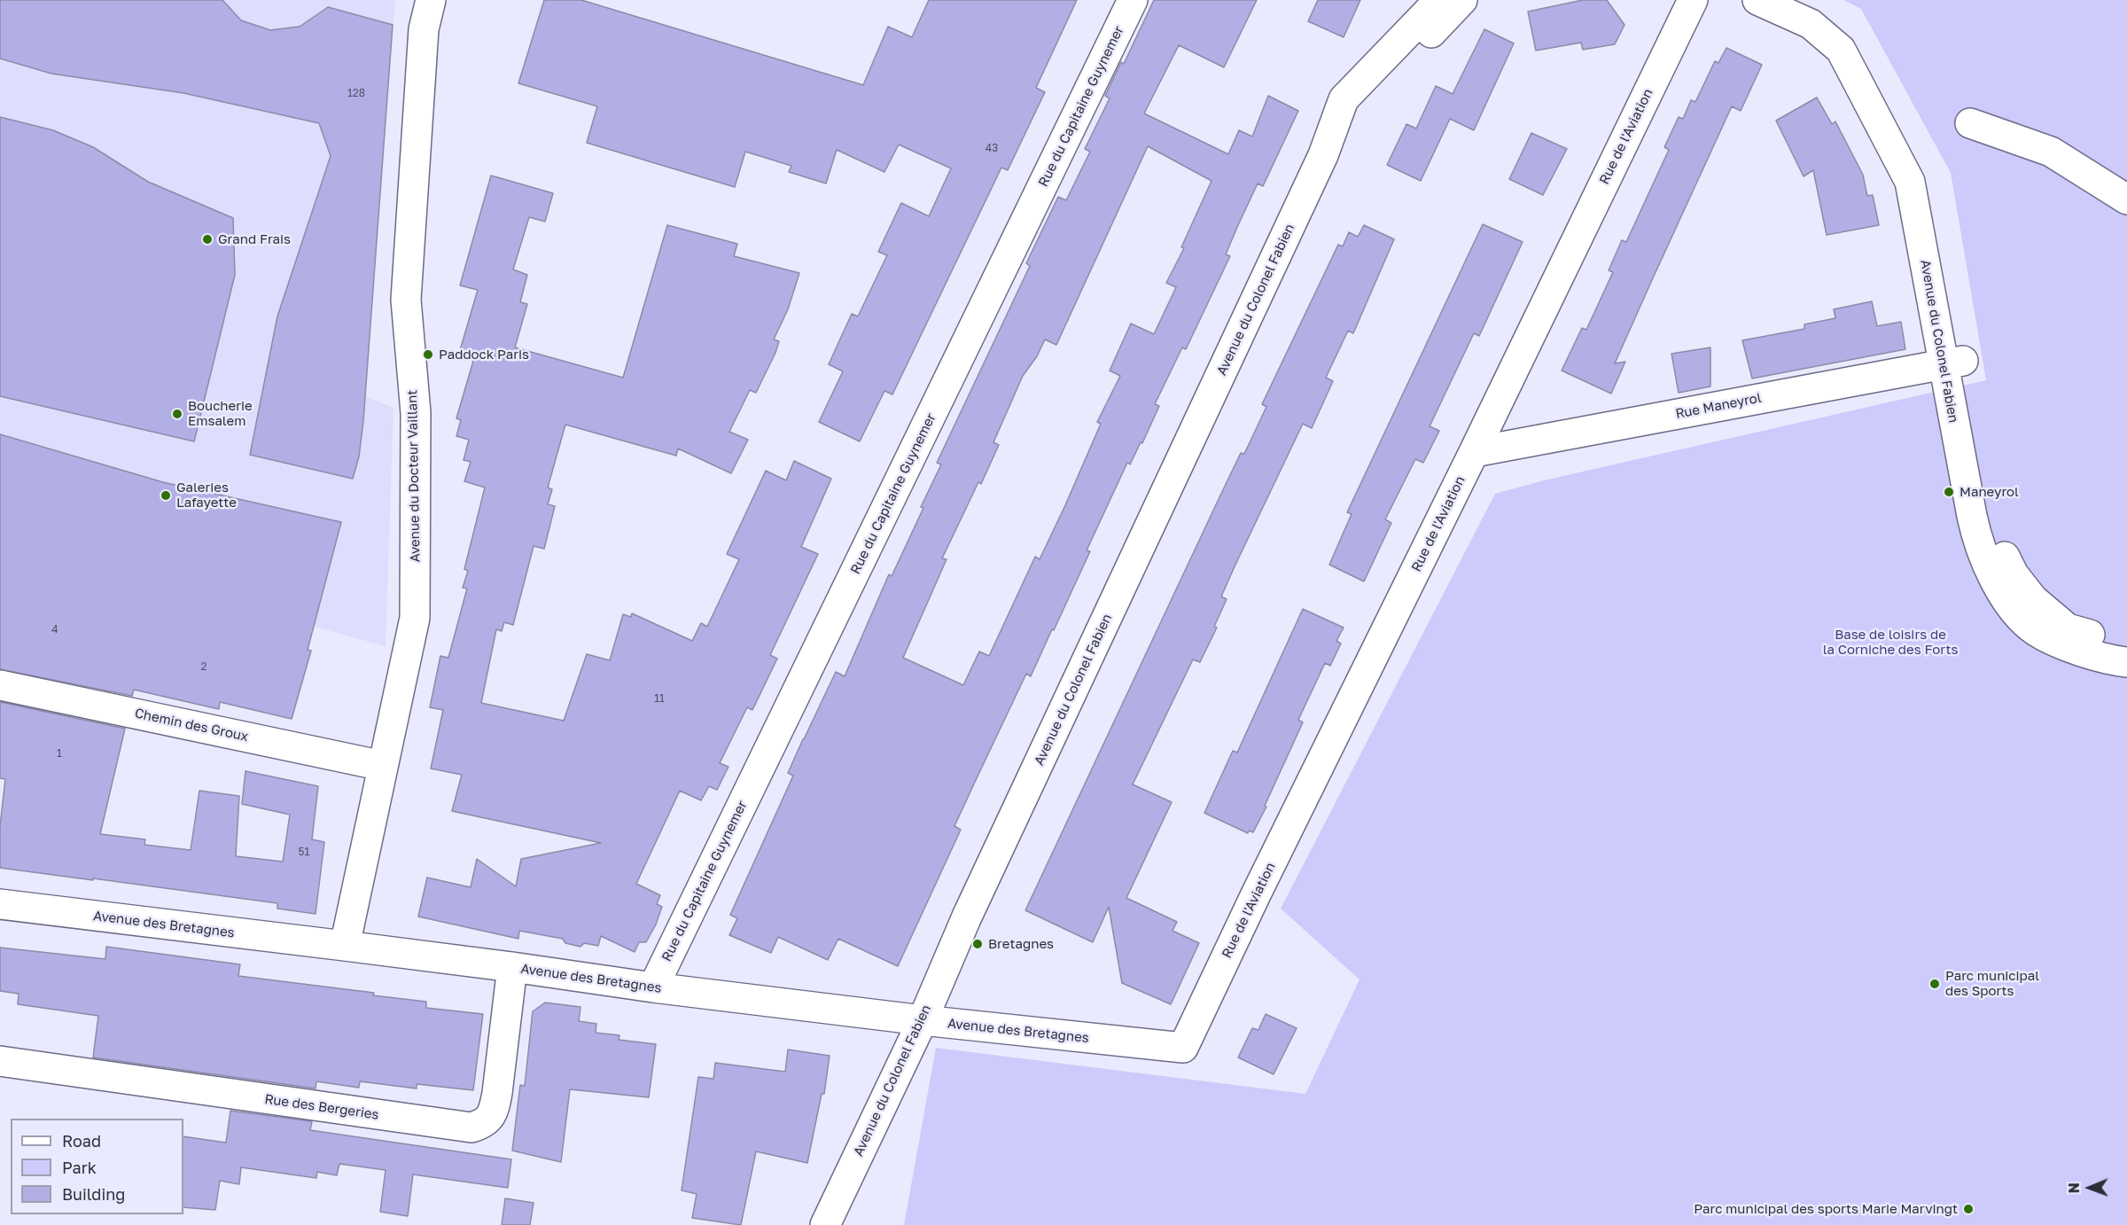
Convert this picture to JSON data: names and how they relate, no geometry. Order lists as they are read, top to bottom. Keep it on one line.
{"streets":{"street":["Rue du Capitaine Guynemer","Rue de l'Aviation","Avenue du Colonel Fabien","Rue Maneyrol","Avenue du Docteur Vaillant","Chemin des Groux","Avenue des Bretagnes","Rue des Bergeries"]},"crossings":[["Rue du Capitaine Guynemer","Avenue des Bretagnes"],["Rue de l'Aviation","Rue Maneyrol"],["Rue de l'Aviation","Avenue des Bretagnes"],["Avenue du Colonel Fabien","Rue Maneyrol"],["Avenue du Colonel Fabien","Avenue des Bretagnes"],["Avenue du Docteur Vaillant","Chemin des Groux"],["Avenue du Docteur Vaillant","Avenue des Bretagnes"],["Avenue des Bretagnes","Rue des Bergeries"]],"parks":["Base de loisirs de la Corniche des Forts"],"places":["Grand Frais","Paddock Paris","Boucherie Emsalem","Maneyrol","Galeries Lafayette","Bretagnes","Parc municipal des Sports","Parc municipal des sports Marie Marvingt"],"house_numbers":["128","43","4","2","11","1","51"],"legend":["Road","Park","Building"],"north":"left"}
